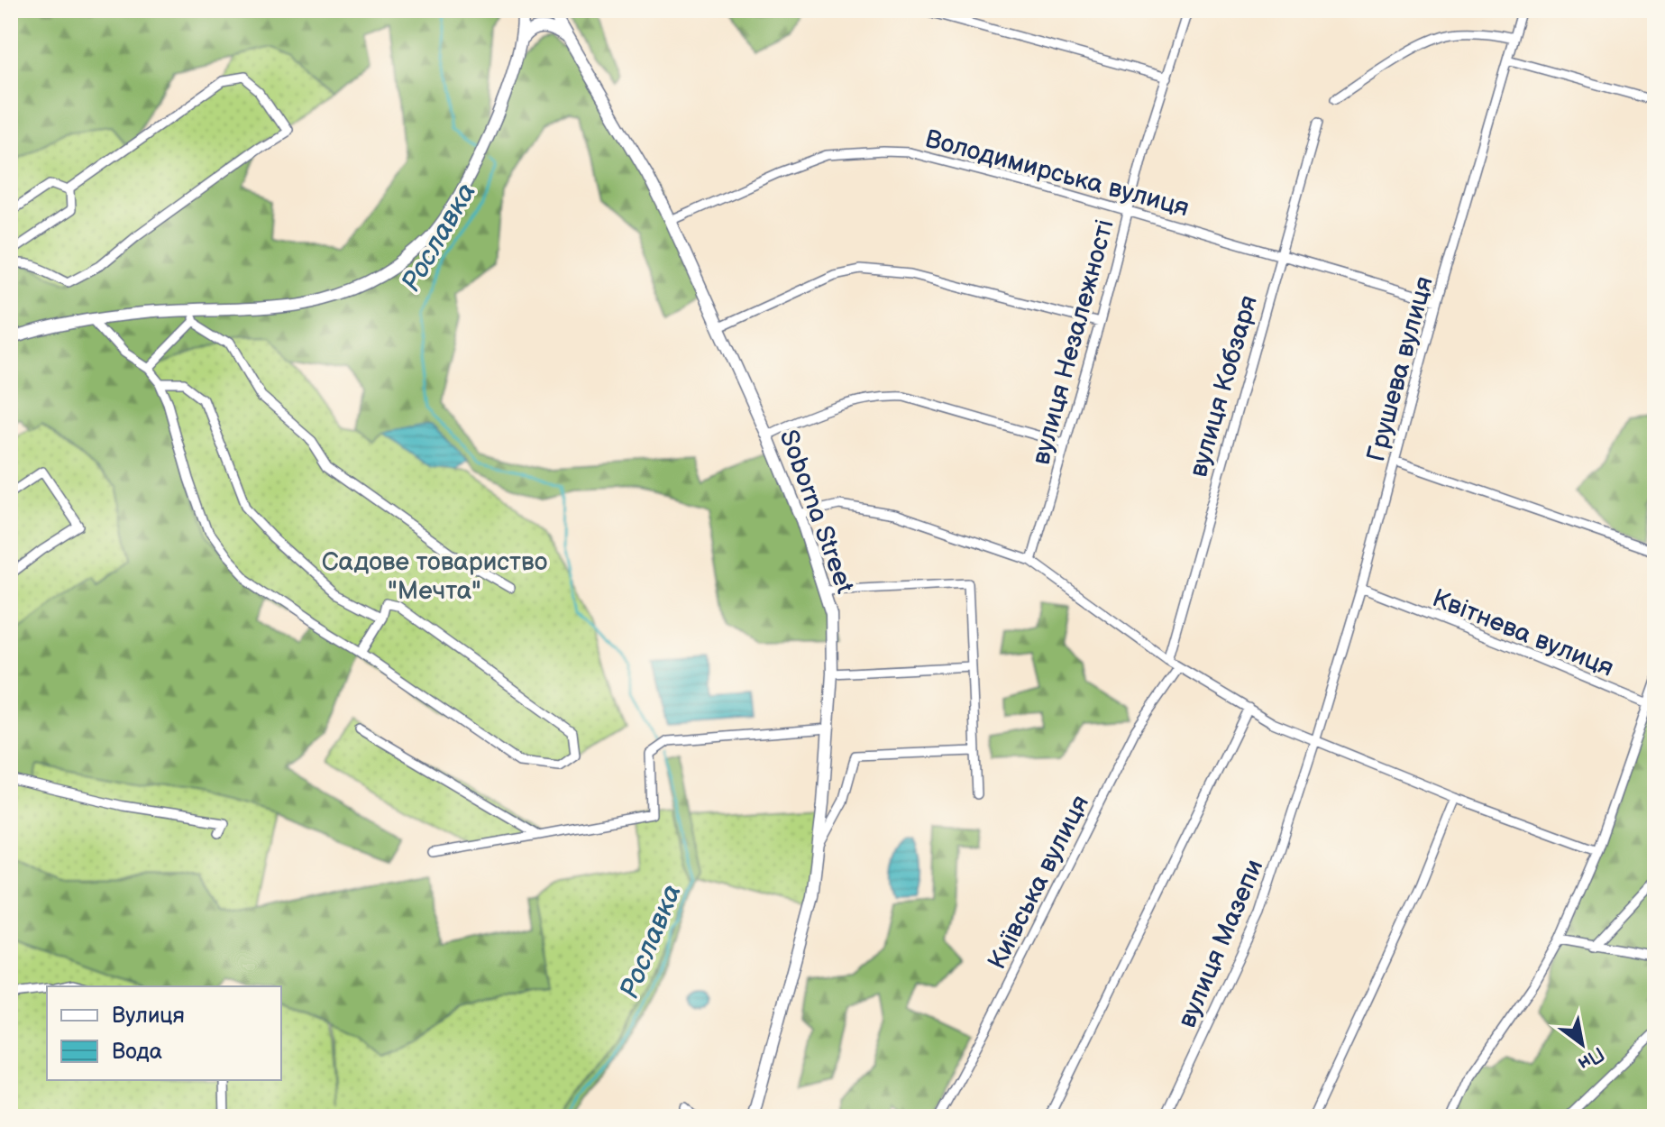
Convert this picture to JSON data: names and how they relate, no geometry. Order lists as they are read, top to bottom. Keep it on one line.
{"streets":{"street":["Володимирська вулиця","вулиця Незалежності","Грушева вулиця","вулиця Кобзаря","Soborna Street","Квітнева вулиця","Київська вулиця","вулиця Мазепи"]},"crossings":[["Володимирська вулиця","вулиця Незалежності"],["Володимирська вулиця","Грушева вулиця"],["Володимирська вулиця","вулиця Кобзаря"],["Володимирська вулиця","Soborna Street"],["Грушева вулиця","Квітнева вулиця"],["Грушева вулиця","вулиця Мазепи"]],"water":["Рославка"],"parks":["Садове товариство \"Мечта\""],"legend":["Вулиця","Вода"],"north":"bottom right"}
